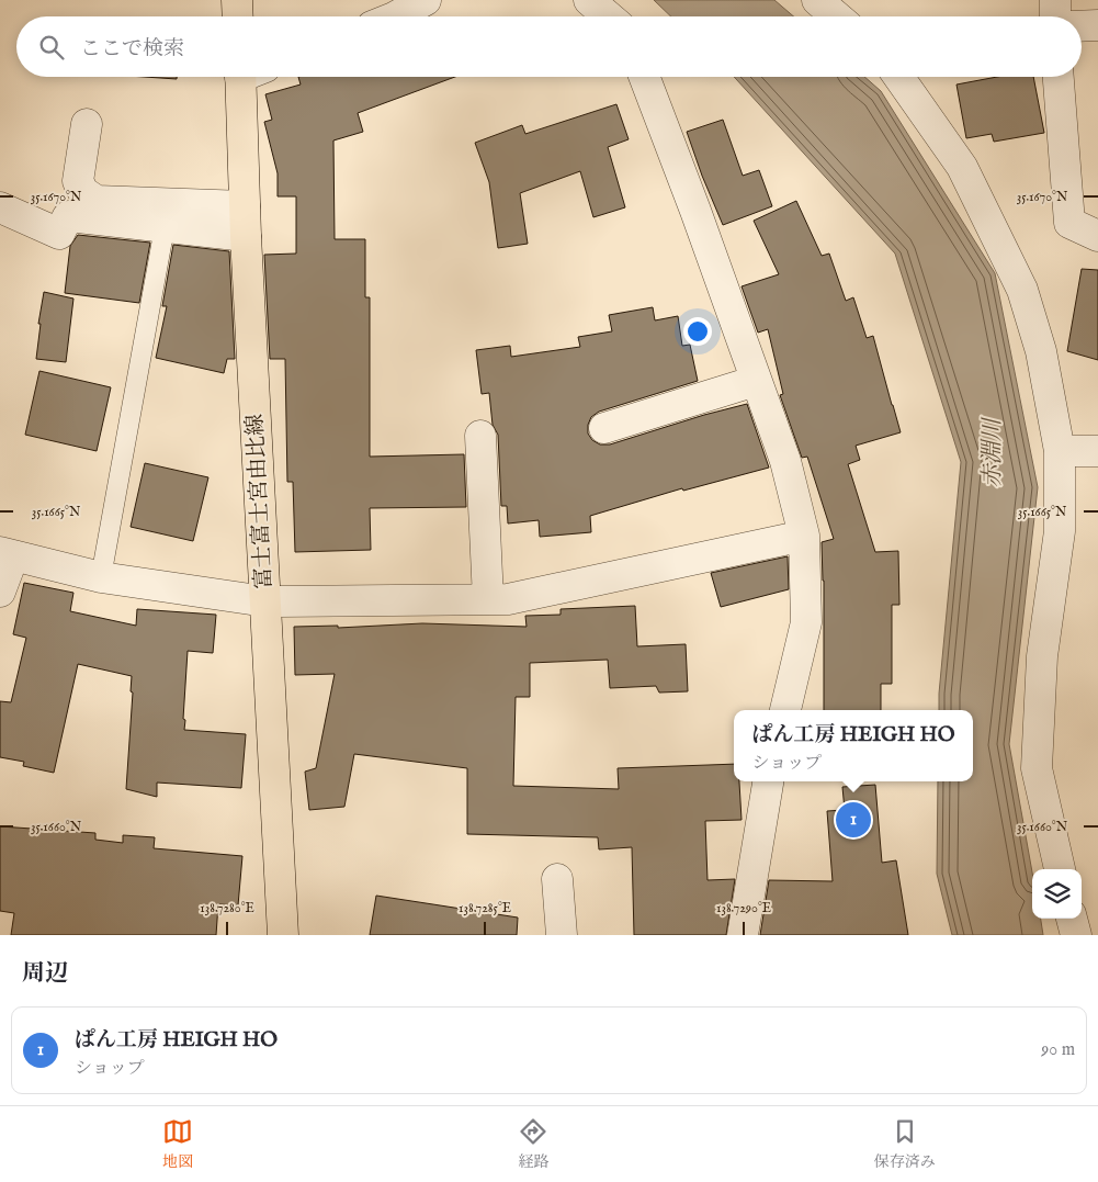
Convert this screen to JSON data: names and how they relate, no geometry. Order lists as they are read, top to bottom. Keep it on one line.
{"streets":{"main road":["富士富士宮由比線"]},"water":["赤淵川"],"page":{"search":"ここで検索","popup":["ぱん工房 HEIGH HO","ショップ"],"pins":"1","heading":"周辺","list":[{"mark":"1","name":"ぱん工房 HEIGH HO","note":"ショップ","value":"90 m"}],"nav":["地図","経路","保存済み"]},"coordinates":["35.1670°N","35.1665°N","35.1660°N","138.7280°E","138.7285°E","138.7290°E"]}
